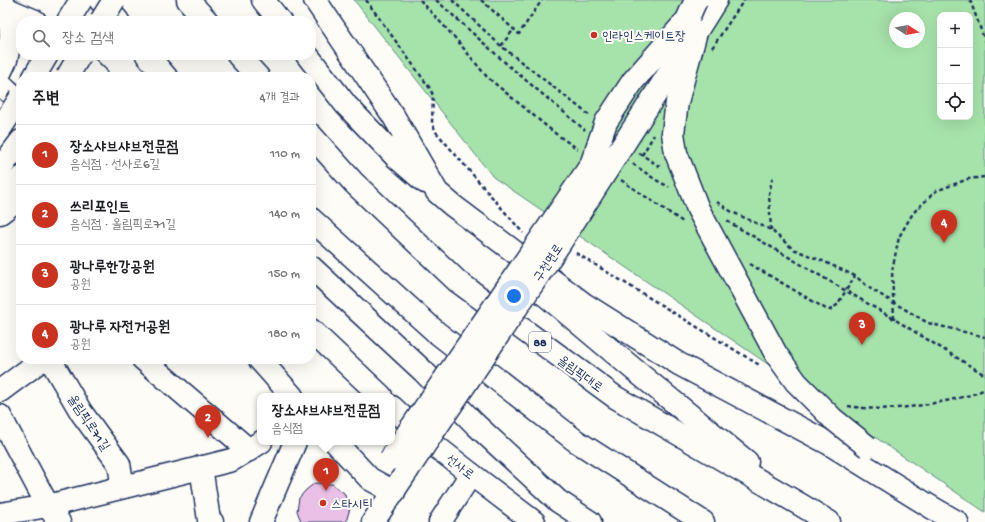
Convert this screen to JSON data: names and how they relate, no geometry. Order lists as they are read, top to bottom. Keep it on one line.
{"streets":{"main road":["구천면로","88","올림픽대로","올림픽로71길","선사로"]},"places":["인라인스케이트장","스타시티"],"north":"right","page":{"map_buttons":["+","−"],"search":"장소 검색","heading":["주변","4개 결과"],"list":[{"mark":"1","name":"장소샤브샤브전문점","note":"음식점 · 선사로6길","value":"110 m"},{"mark":"2","name":"쓰리포인트","note":"음식점 · 올림픽로71길","value":"140 m"},{"mark":"3","name":"광나루한강공원","note":"공원","value":"150 m"},{"mark":"4","name":"광나루 자전거공원","note":"공원","value":"180 m"}],"pins":["4","3","2","1"],"popup":["장소샤브샤브전문점","음식점"]}}
